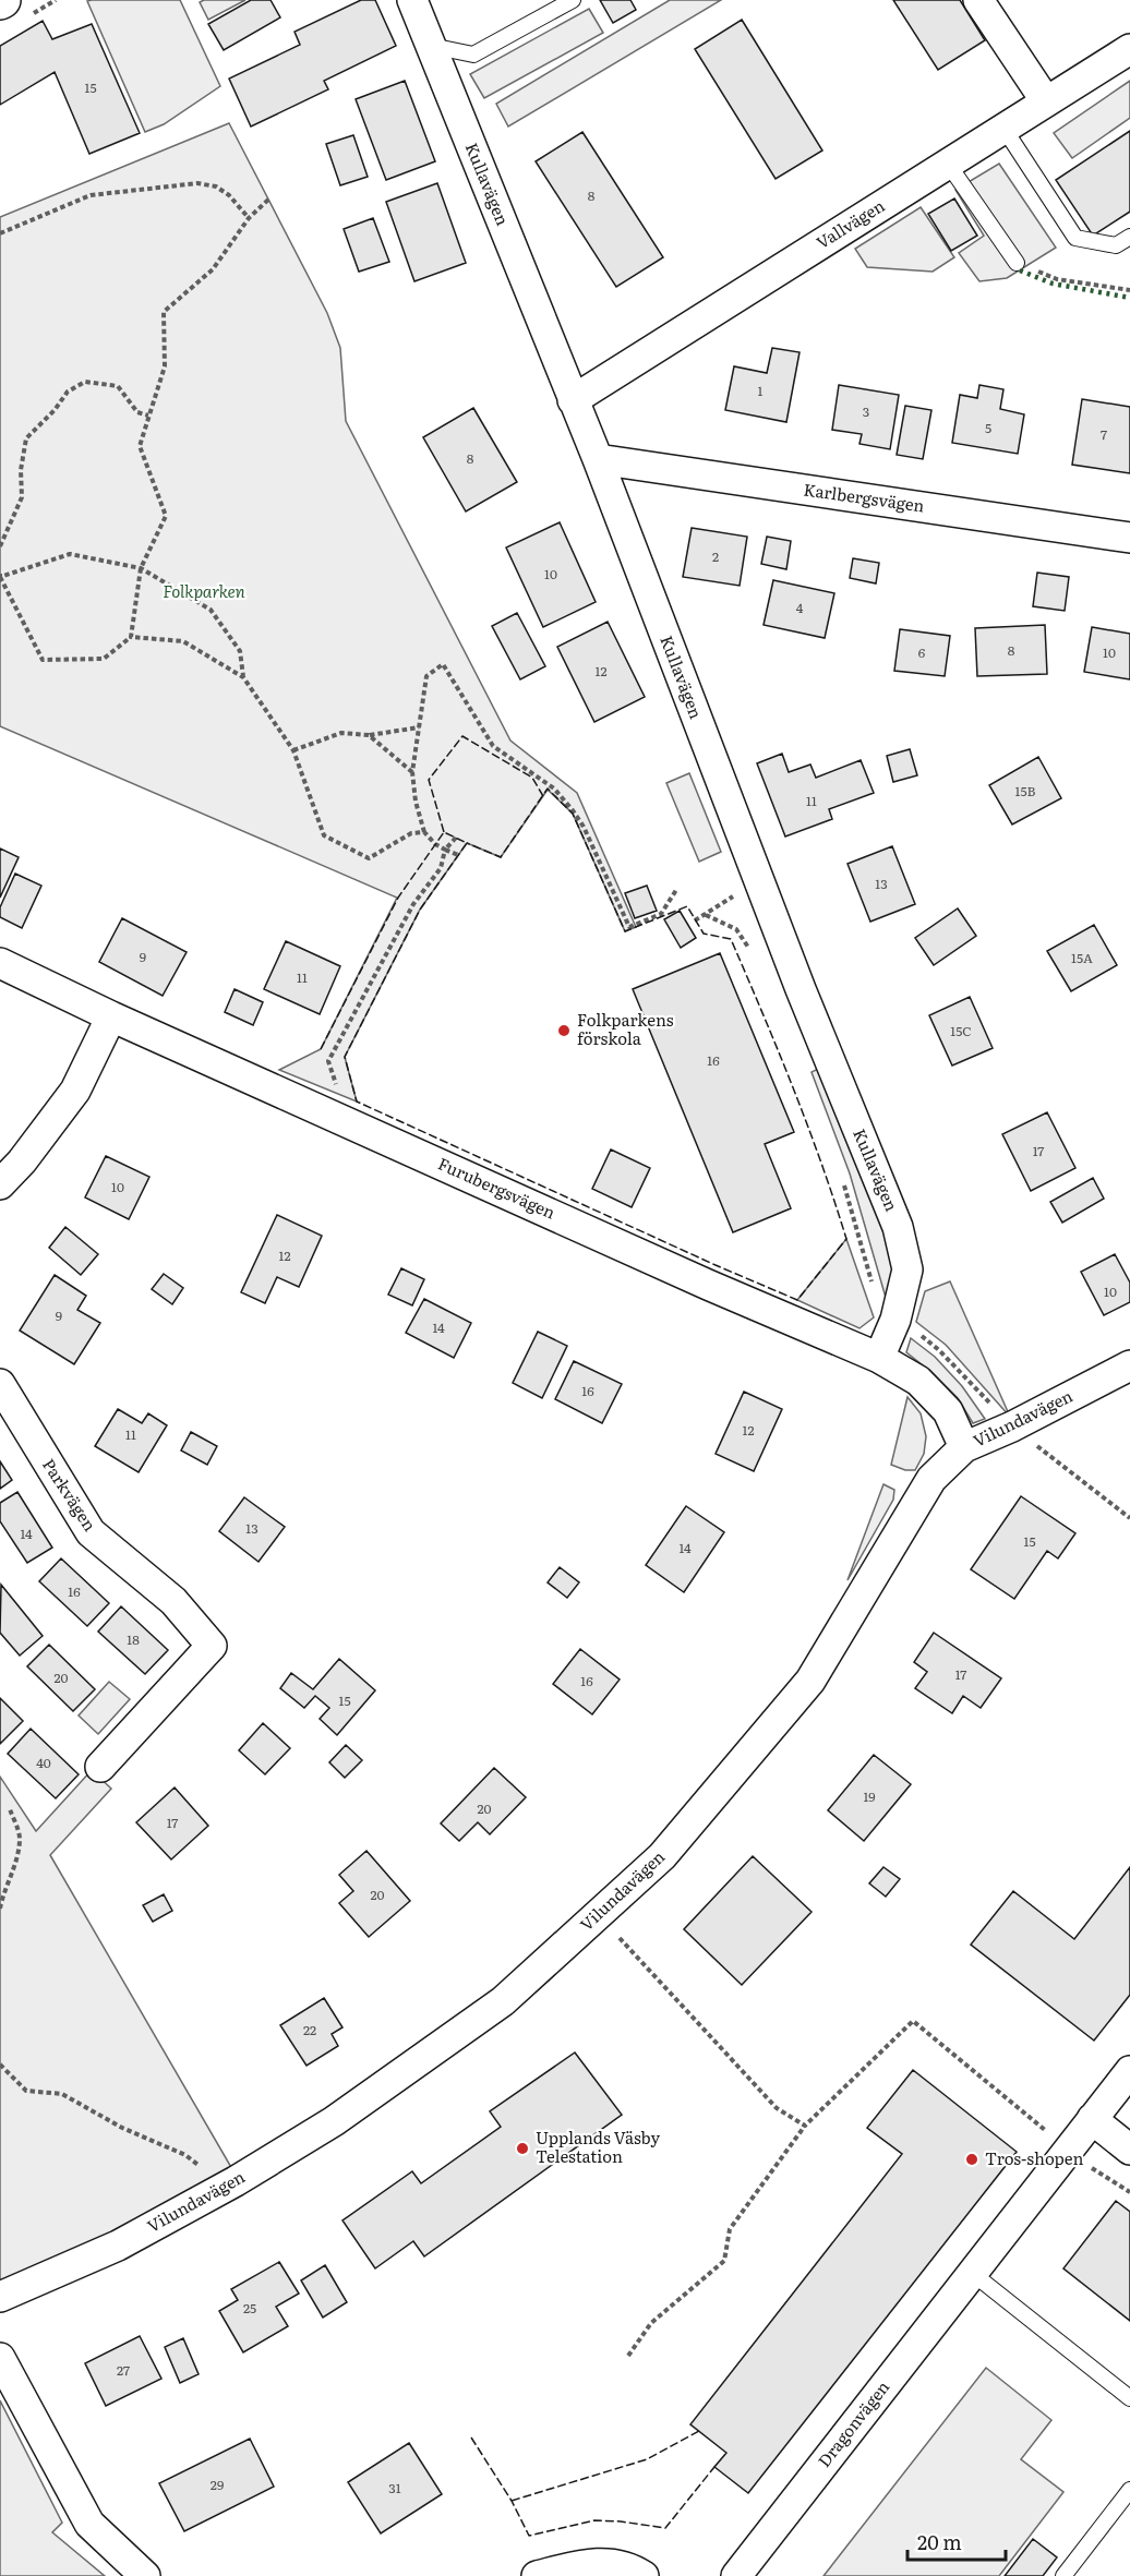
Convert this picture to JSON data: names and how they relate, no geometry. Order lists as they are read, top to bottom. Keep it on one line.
{"streets":{"street":["Kullavägen","Vallvägen","Karlbergsvägen","Furubergsvägen","Vilundavägen","Parkvägen","Dragonvägen"]},"crossings":[["Kullavägen","Vallvägen"],["Kullavägen","Karlbergsvägen"],["Kullavägen","Furubergsvägen"],["Furubergsvägen","Vilundavägen"]],"parks":["Folkparken"],"places":["Folkparkens förskola","Upplands Väsby Telestation","Tros-shopen"],"house_numbers":["15","8","1","3","5","7","8","2","10","4","8","6","10","12","15B","11","13","9","15A","11","15C","16","17","10","12","10","9","14","16","12","11","13","14","15","14","16","18","17","20","16","15","40","19","20","17","20","22","25","27","29","31"],"scale_bar":"20 m"}
